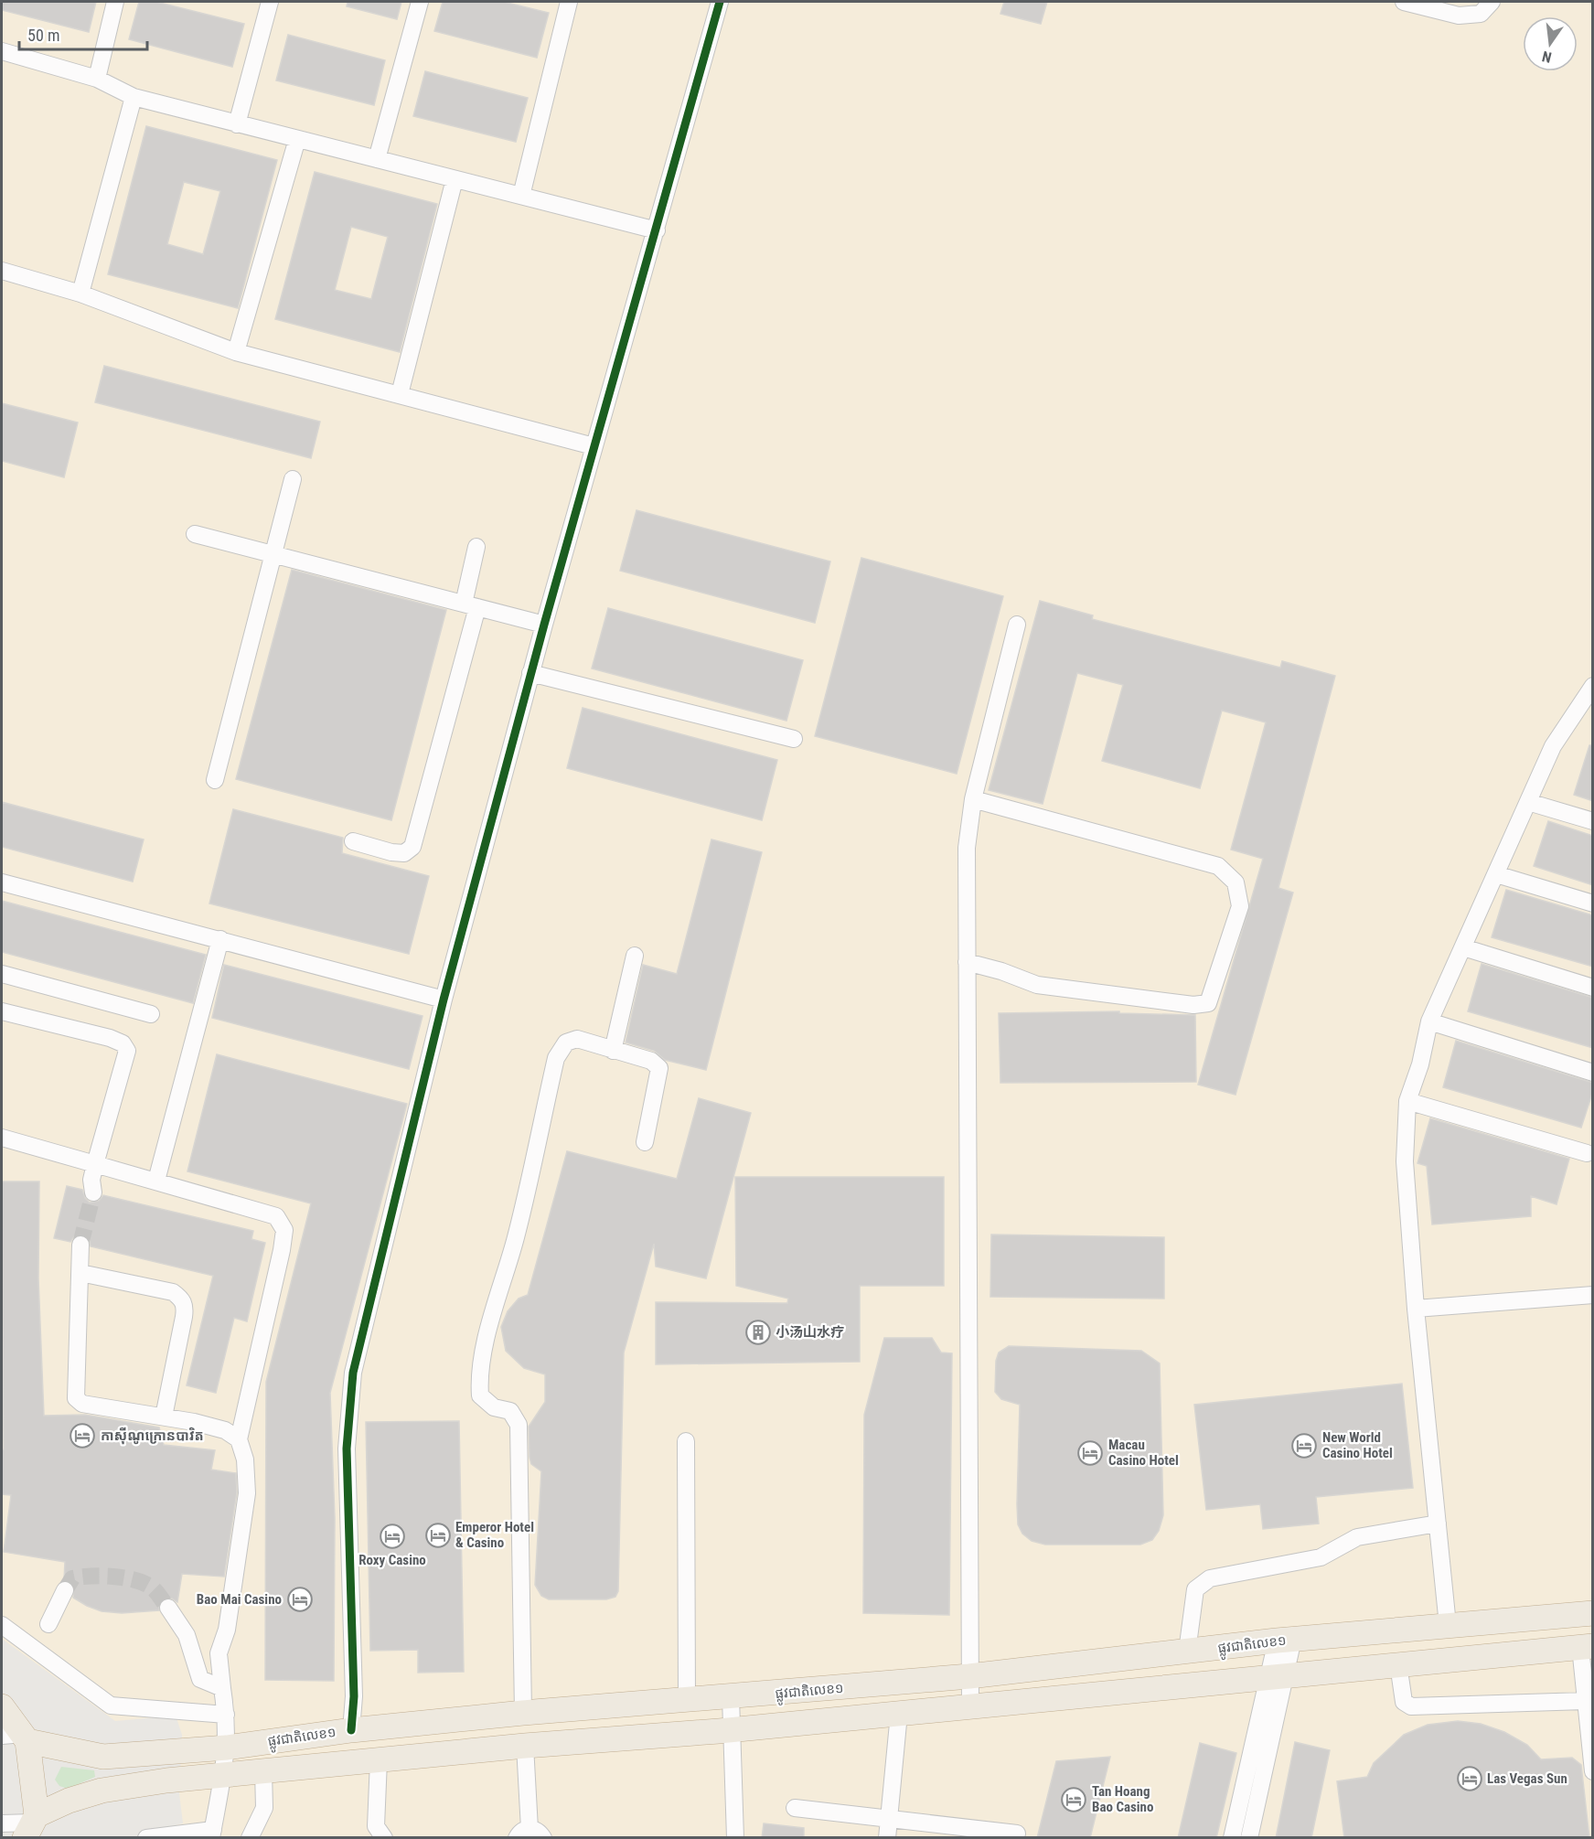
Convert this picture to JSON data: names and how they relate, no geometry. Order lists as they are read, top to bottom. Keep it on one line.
{"streets":{"highway":["ផ្លូវជាតិលេខ១"]},"places":{"building":["小汤山水疗"],"hotel":["កាស៊ីណូក្រោនបាវិត","New World Casino Hotel","Macau Casino Hotel","Emperor Hotel & Casino","Roxy Casino","Bao Mai Casino","Las Vegas Sun","Tan Hoang Bao Casino"]},"scale_bar":"50 m","north":"bottom"}
